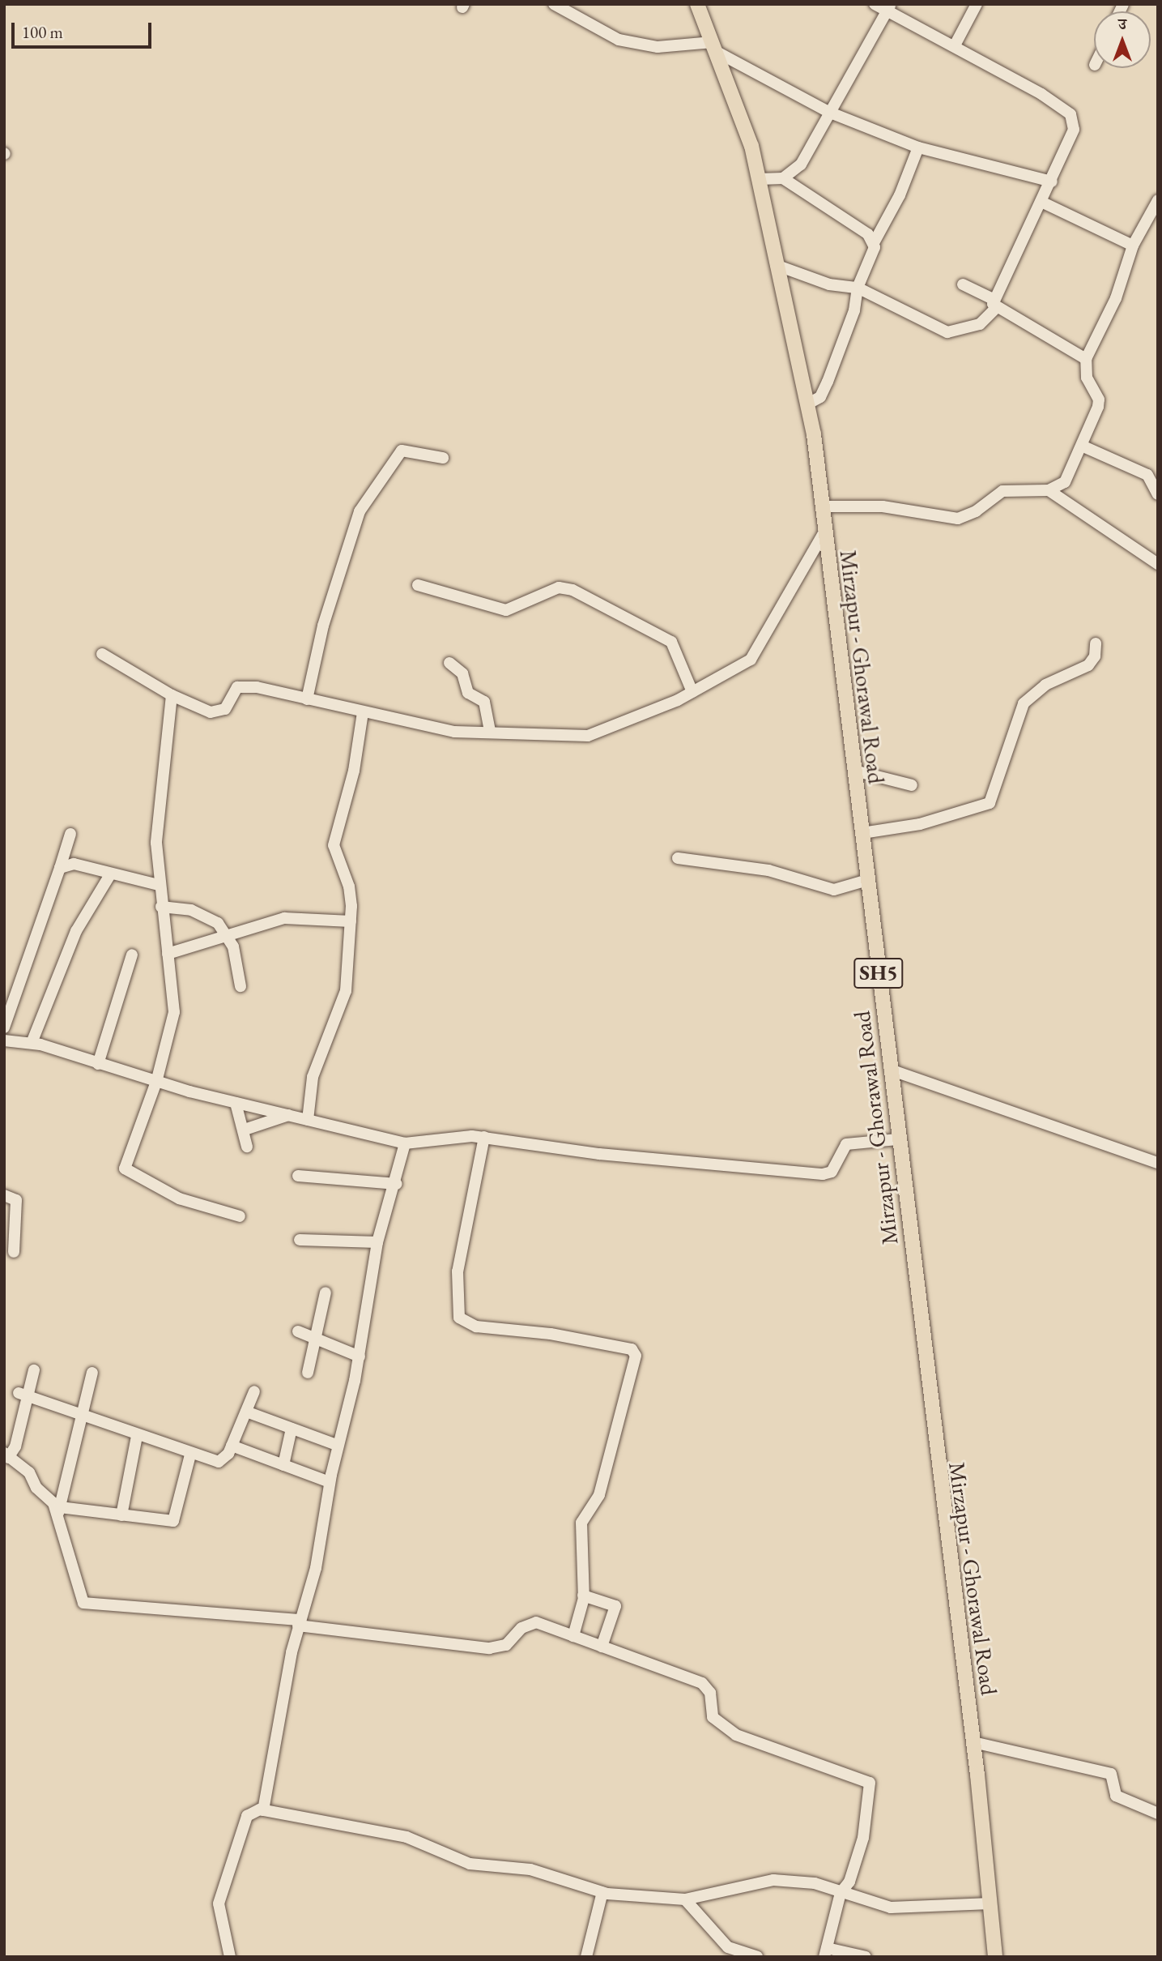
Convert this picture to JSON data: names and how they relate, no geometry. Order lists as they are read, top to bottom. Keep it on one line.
{"streets":{"main road":["Mirzapur - Ghorawal Road","SH5"]},"scale_bar":"100 m","north":"top"}
